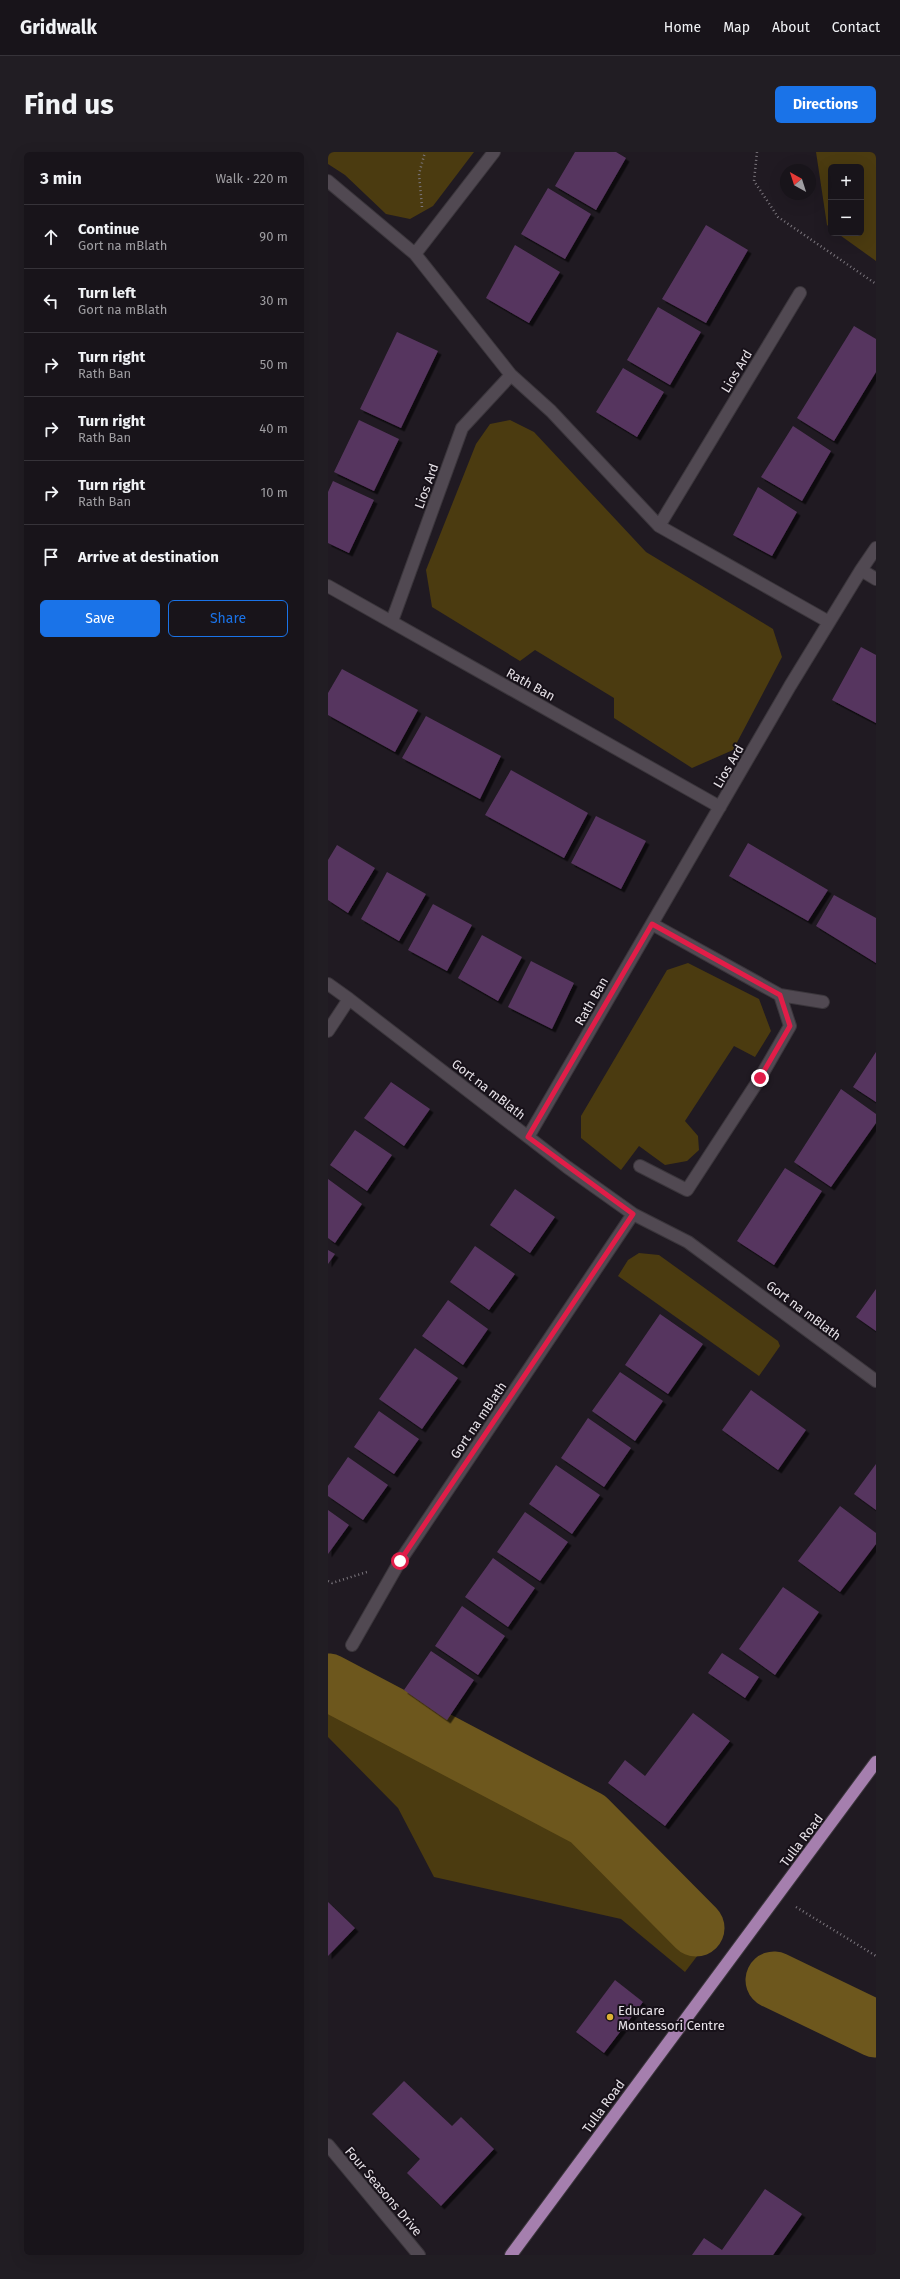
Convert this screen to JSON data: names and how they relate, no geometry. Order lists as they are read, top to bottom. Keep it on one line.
{"streets":{"main road":["Tulla Road"],"street":["Lios Ard","Rath Ban","Gort na mBlath","Four Seasons Drive"]},"crossings":[["Lios Ard","Rath Ban"],["Rath Ban","Gort na mBlath"]],"places":["Educare Montessori Centre"],"north":"top left","page":{"header":"Gridwalk","nav":["Home","Map","About","Contact"],"buttons":["Directions",["Save","Share"]],"title":"Find us","heading":["3 min","Walk · 220 m"],"map_buttons":["+","−"],"list":[["Continue","Gort na mBlath","90 m"],["Turn left","Gort na mBlath","30 m"],["Turn right","Rath Ban","50 m"],["Turn right","Rath Ban","40 m"],["Turn right","Rath Ban","10 m"],"Arrive at destination"]}}
